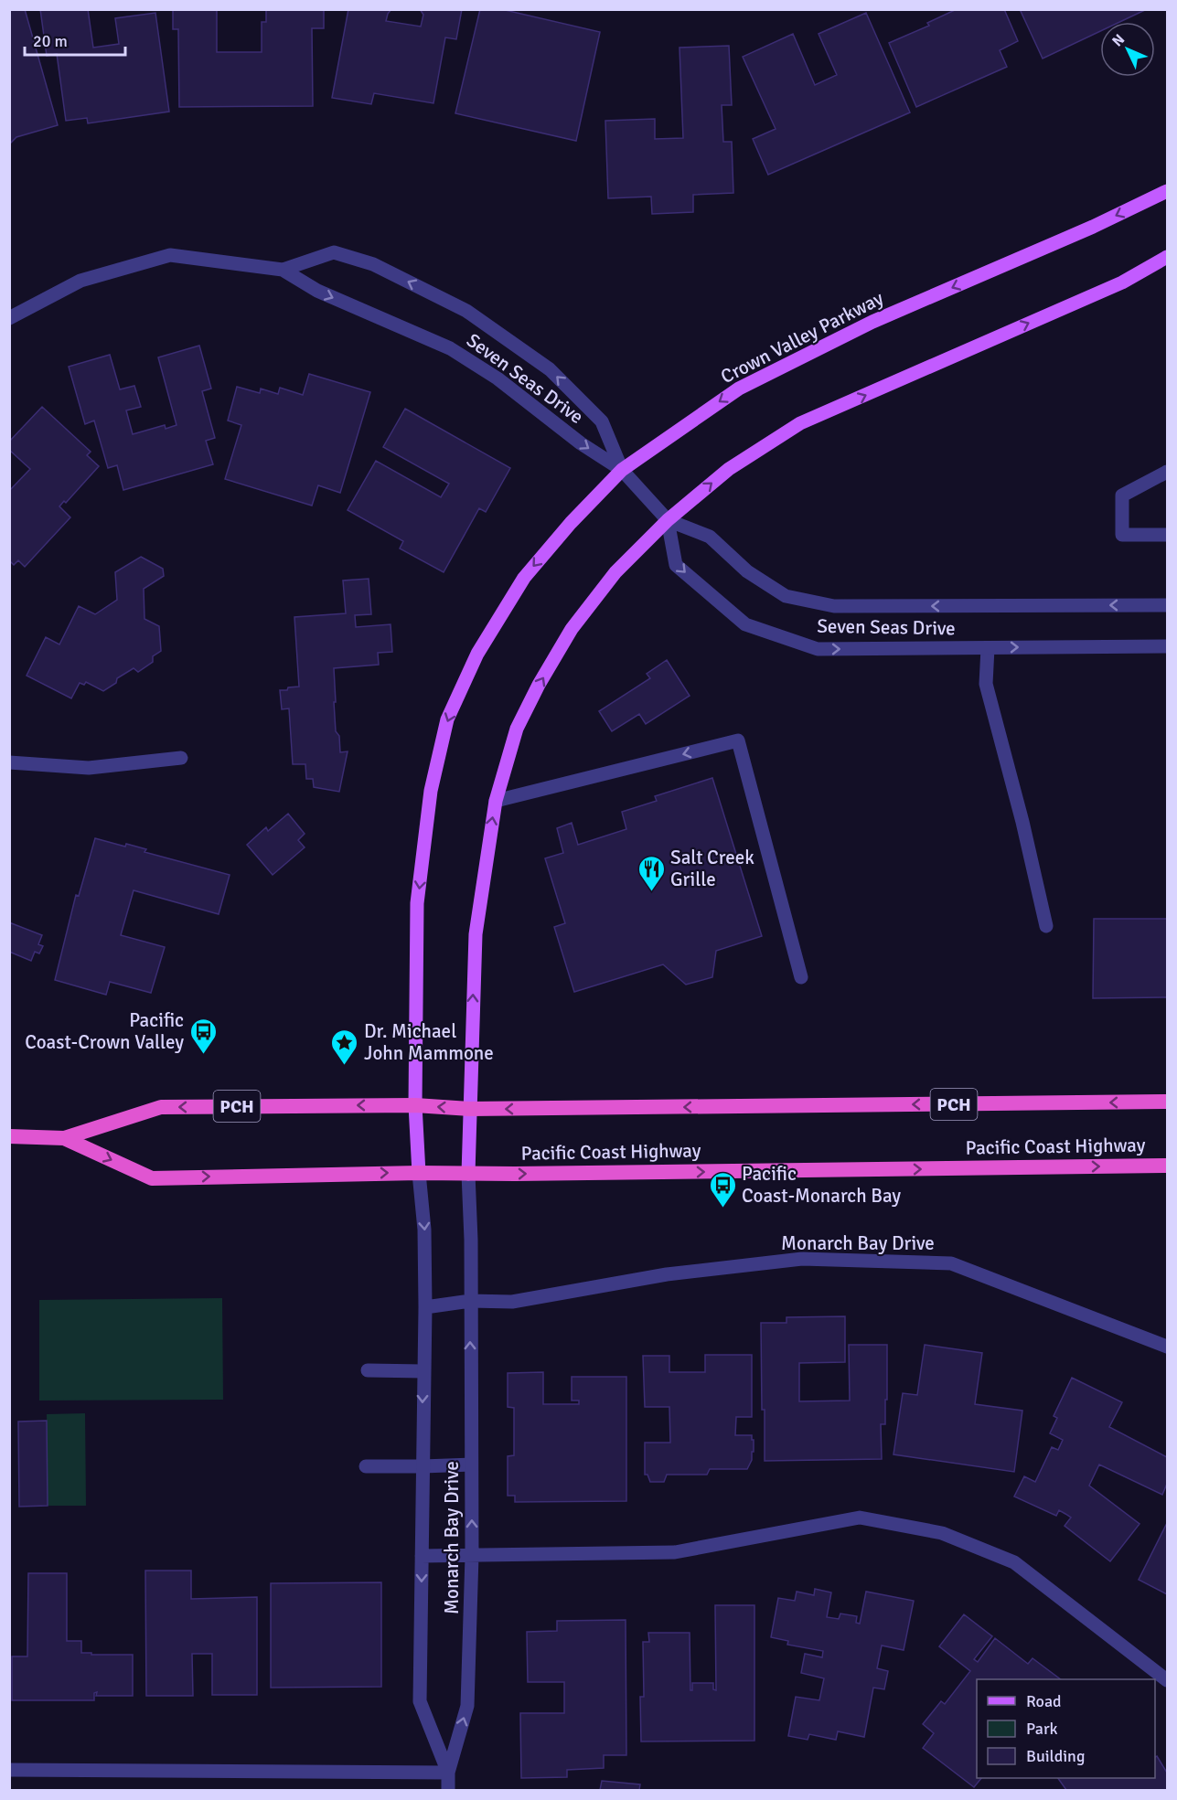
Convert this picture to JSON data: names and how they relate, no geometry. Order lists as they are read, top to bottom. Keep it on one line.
{"streets":{"highway":["PCH","Pacific Coast Highway"],"main road":["Crown Valley Parkway"],"street":["Seven Seas Drive","Monarch Bay Drive"]},"crossings":[["Crown Valley Parkway","Seven Seas Drive"],["Crown Valley Parkway","Pacific Coast Highway"],["Crown Valley Parkway","Monarch Bay Drive"],["Pacific Coast Highway","Monarch Bay Drive"]],"places":{"restaurant":["Salt Creek Grille"],"bus stop":["Pacific Coast-Crown Valley","Pacific Coast-Monarch Bay"],"place":["Dr. Michael John Mammone"]},"legend":["Road","Park","Building"],"scale_bar":"20 m","north":"top left"}
